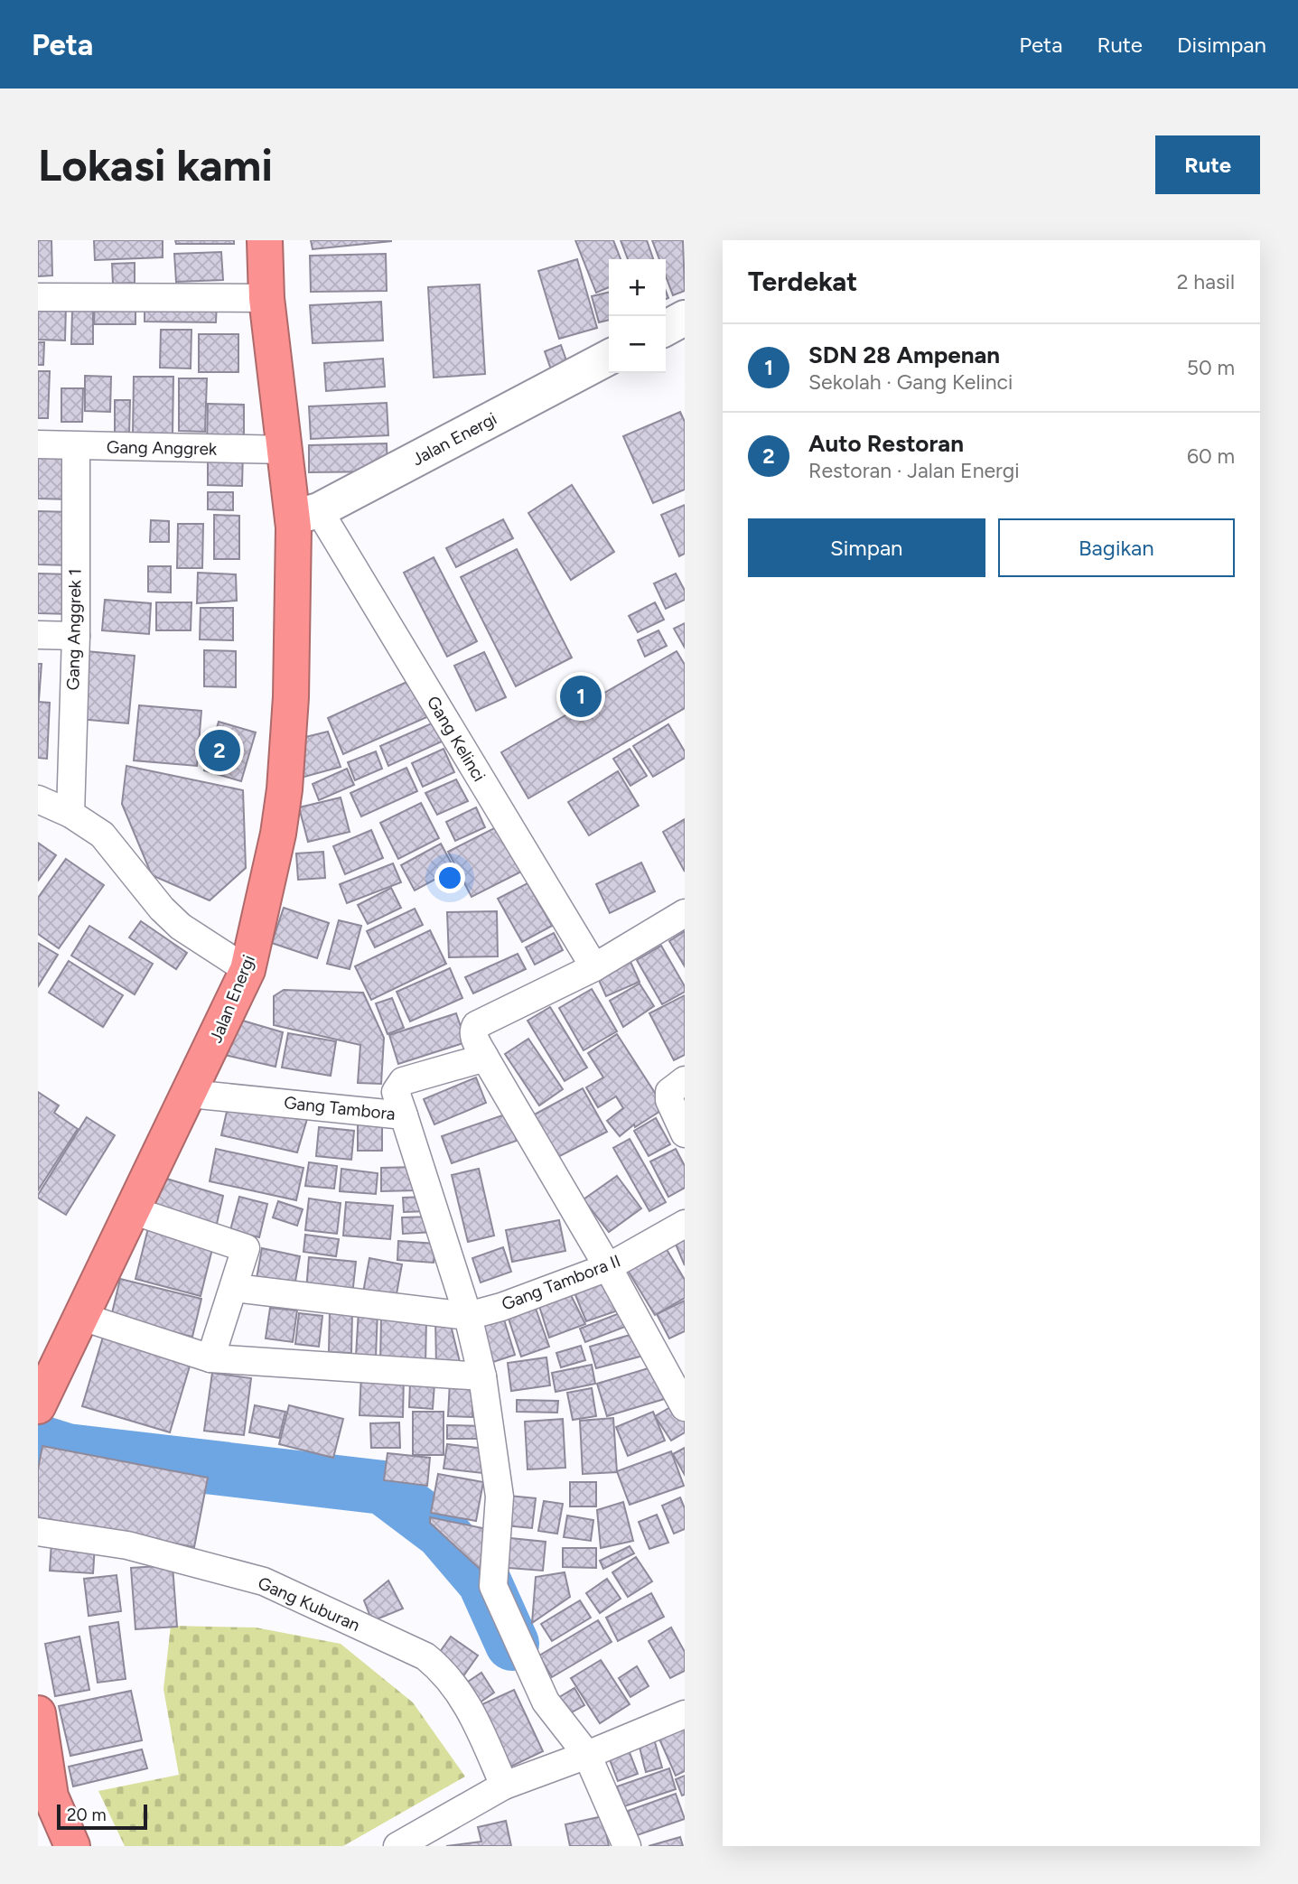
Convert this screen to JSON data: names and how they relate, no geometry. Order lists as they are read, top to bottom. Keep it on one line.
{"streets":{"highway":["Jalan Energi"],"street":["Gang Anggrek","Gang Anggrek 1","Gang Kelinci","Gang Tambora","Gang Tambora II","Gang Kuburan"]},"crossings":[["Jalan Energi","Gang Anggrek"],["Jalan Energi","Gang Kelinci"],["Jalan Energi","Gang Tambora"],["Gang Anggrek","Gang Anggrek 1"]],"scale_bar":"20 m","page":{"header":"Peta","nav":["Peta","Rute","Disimpan"],"buttons":["Rute",["Simpan","Bagikan"]],"title":"Lokasi kami","heading":["Terdekat","2 hasil"],"map_buttons":["+","−"],"list":[{"mark":"1","name":"SDN 28 Ampenan","note":"Sekolah · Gang Kelinci","value":"50 m"},{"mark":"2","name":"Auto Restoran","note":"Restoran · Jalan Energi","value":"60 m"}],"pins":["1","2"],"scale":"20 m"}}
